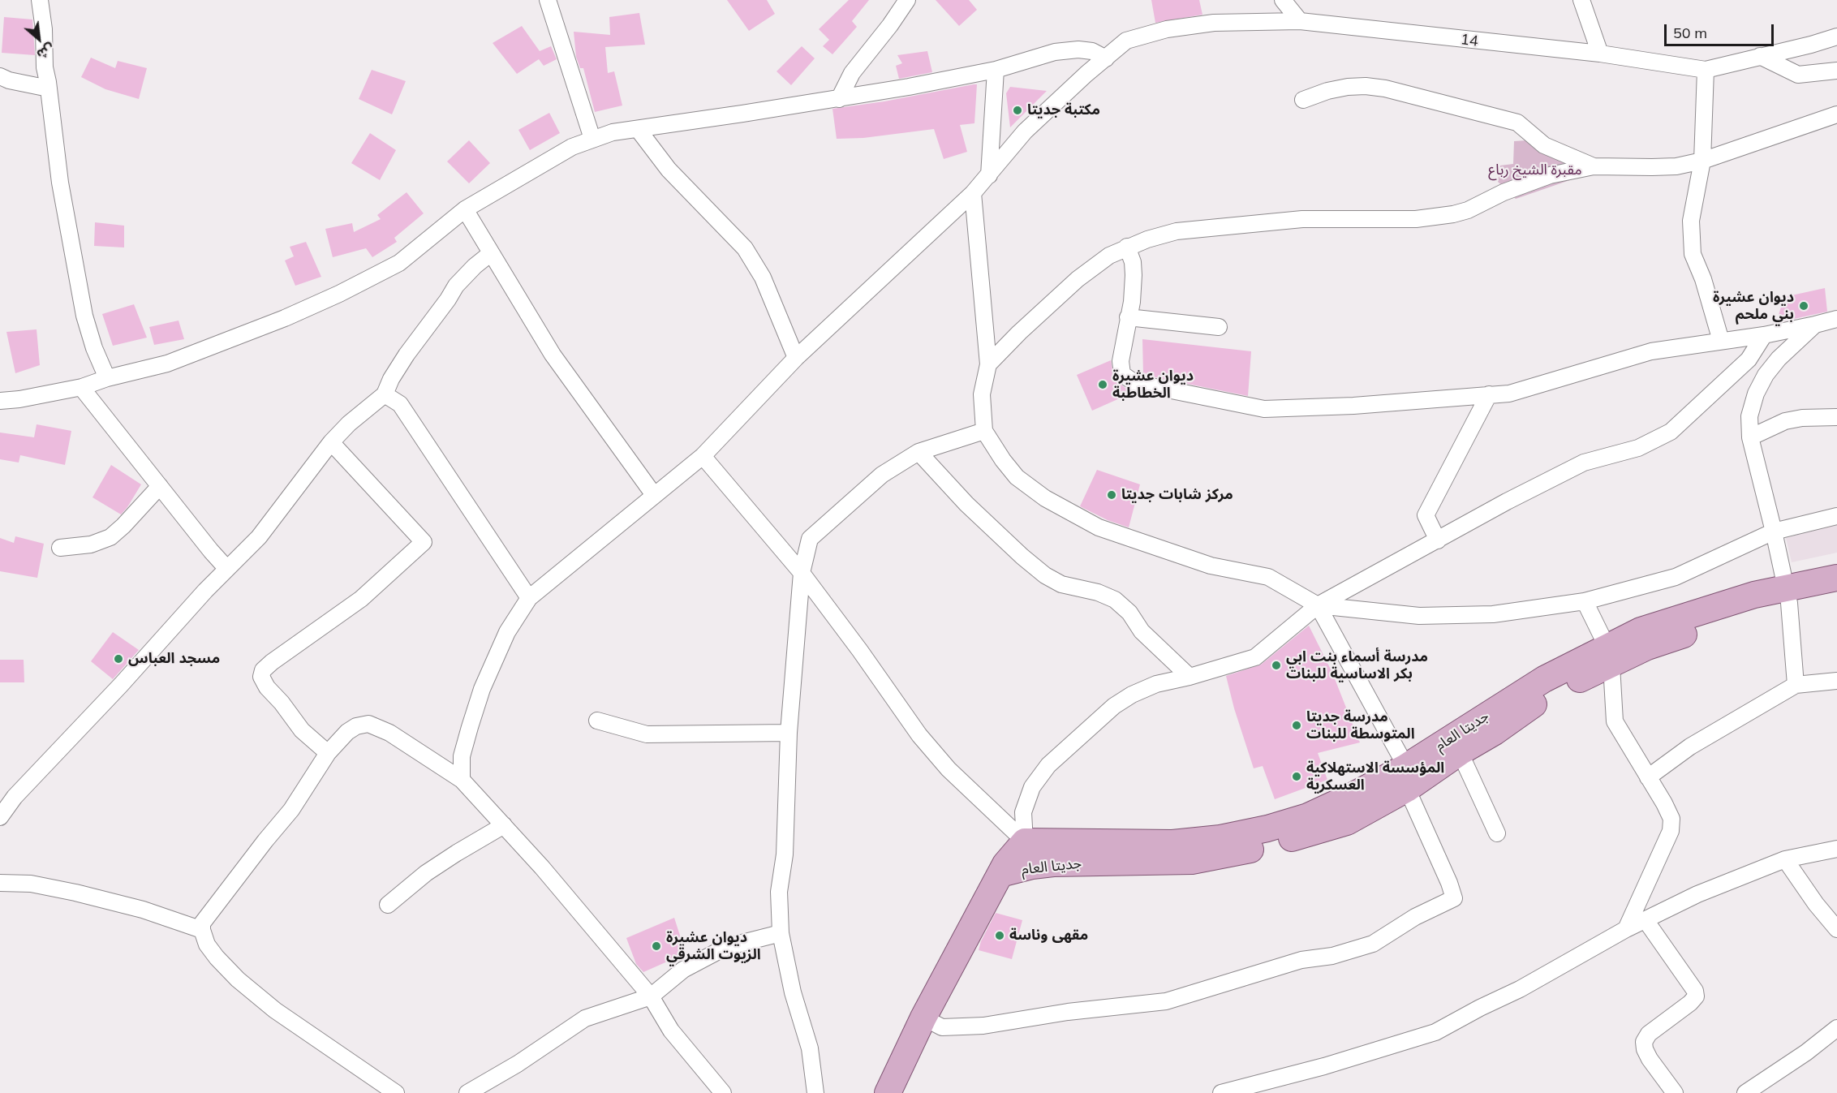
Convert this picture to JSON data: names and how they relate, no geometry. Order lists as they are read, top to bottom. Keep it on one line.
{"streets":{"main road":["جديتا العام"],"street":["14"]},"parks":["مقبرة الشيخ رباع"],"places":["مكتبة جديتا","ديوان عشيرة بني ملحم","ديوان عشيرة الخطاطبة","مركز شابات جديتا","مسجد العباس","مدرسة أسماء بنت ابي بكر الاساسية للبنات","مدرسة جديتا المتوسطة للبنات","المؤسسة الاستهلاكية العسكرية","مقهى وناسة","ديوان عشيرة الزيوت الشرقي"],"scale_bar":"50 m","north":"bottom right"}
